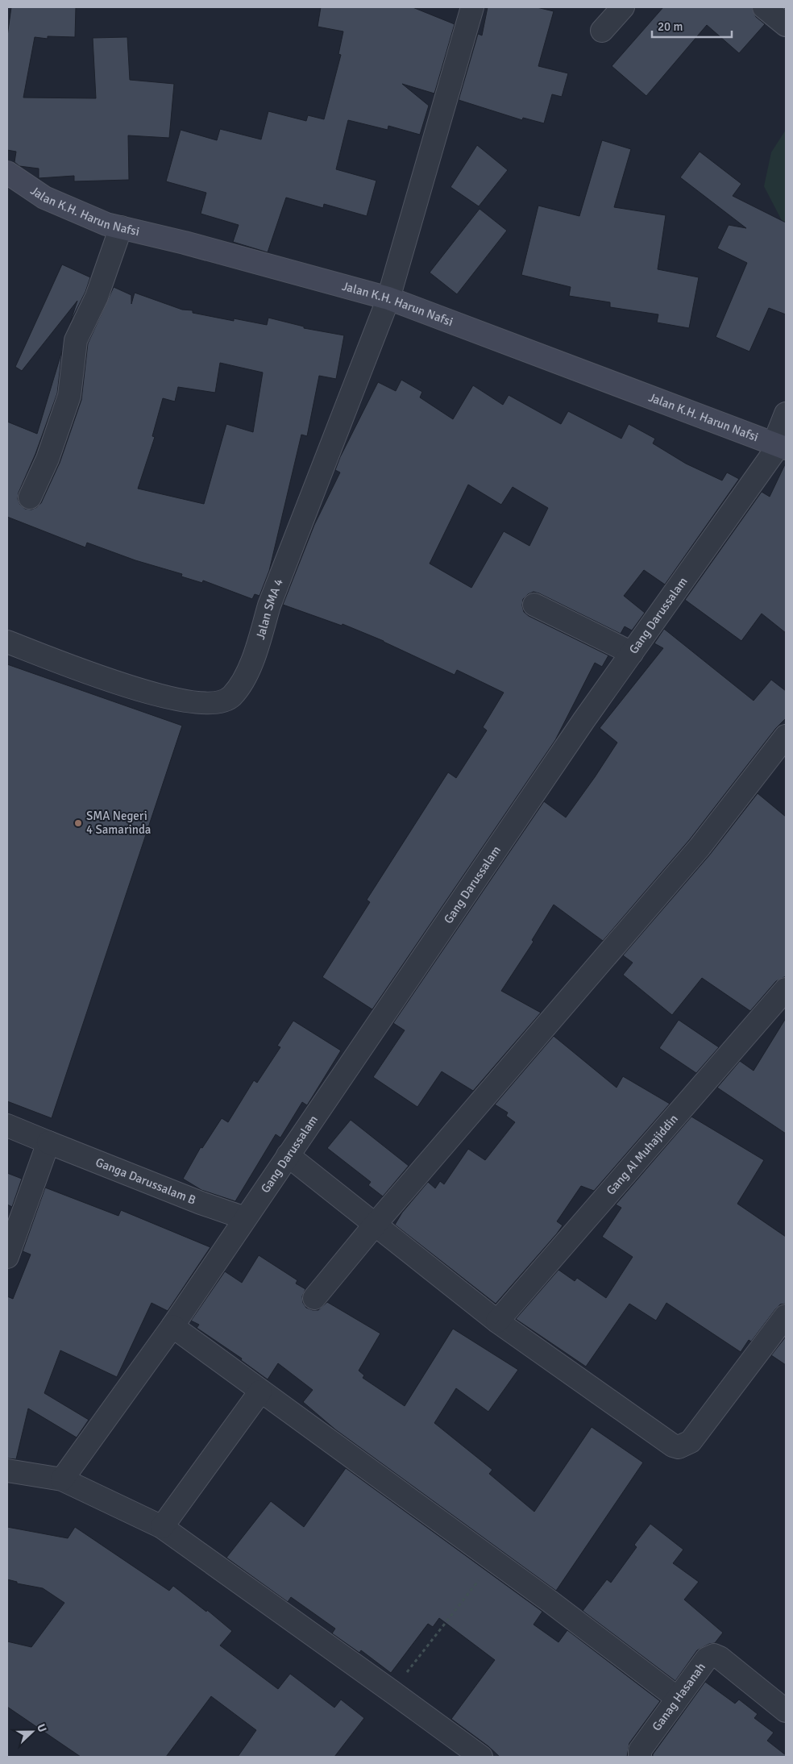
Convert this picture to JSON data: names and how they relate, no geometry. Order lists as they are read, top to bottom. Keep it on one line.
{"streets":{"main road":["Jalan K.H. Harun Nafsi"],"street":["Jalan SMA 4","Gang Darussalam","Gang Al Muhajiddin","Ganga Darussalam B","Ganag Hasanah"]},"crossings":[["Jalan K.H. Harun Nafsi","Jalan SMA 4"],["Jalan K.H. Harun Nafsi","Gang Darussalam"],["Gang Darussalam","Ganga Darussalam B"]],"places":["SMA Negeri 4 Samarinda"],"scale_bar":"20 m","north":"right"}
